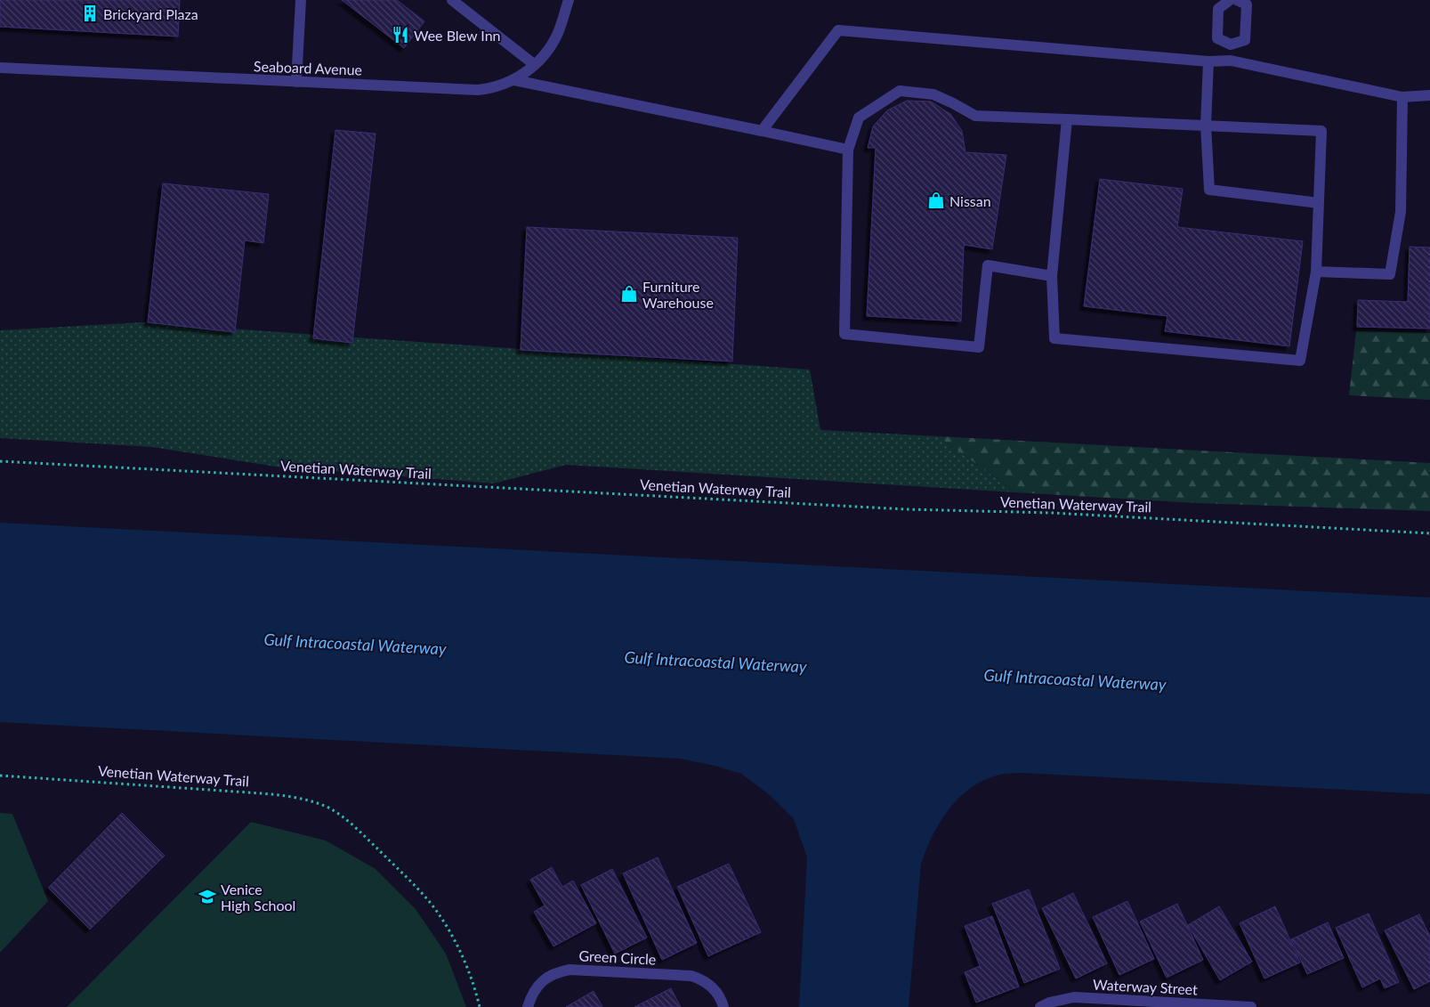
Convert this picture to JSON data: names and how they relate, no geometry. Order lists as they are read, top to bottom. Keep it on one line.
{"streets":{"street":["Seaboard Avenue","Green Circle","Waterway Street"],"path":["Venetian Waterway Trail"]},"water":["Gulf Intracoastal Waterway"],"places":{"building":["Brickyard Plaza"],"restaurant":["Wee Blew Inn"],"shop":["Nissan","Furniture Warehouse"],"school or university":["Venice High School"]}}
